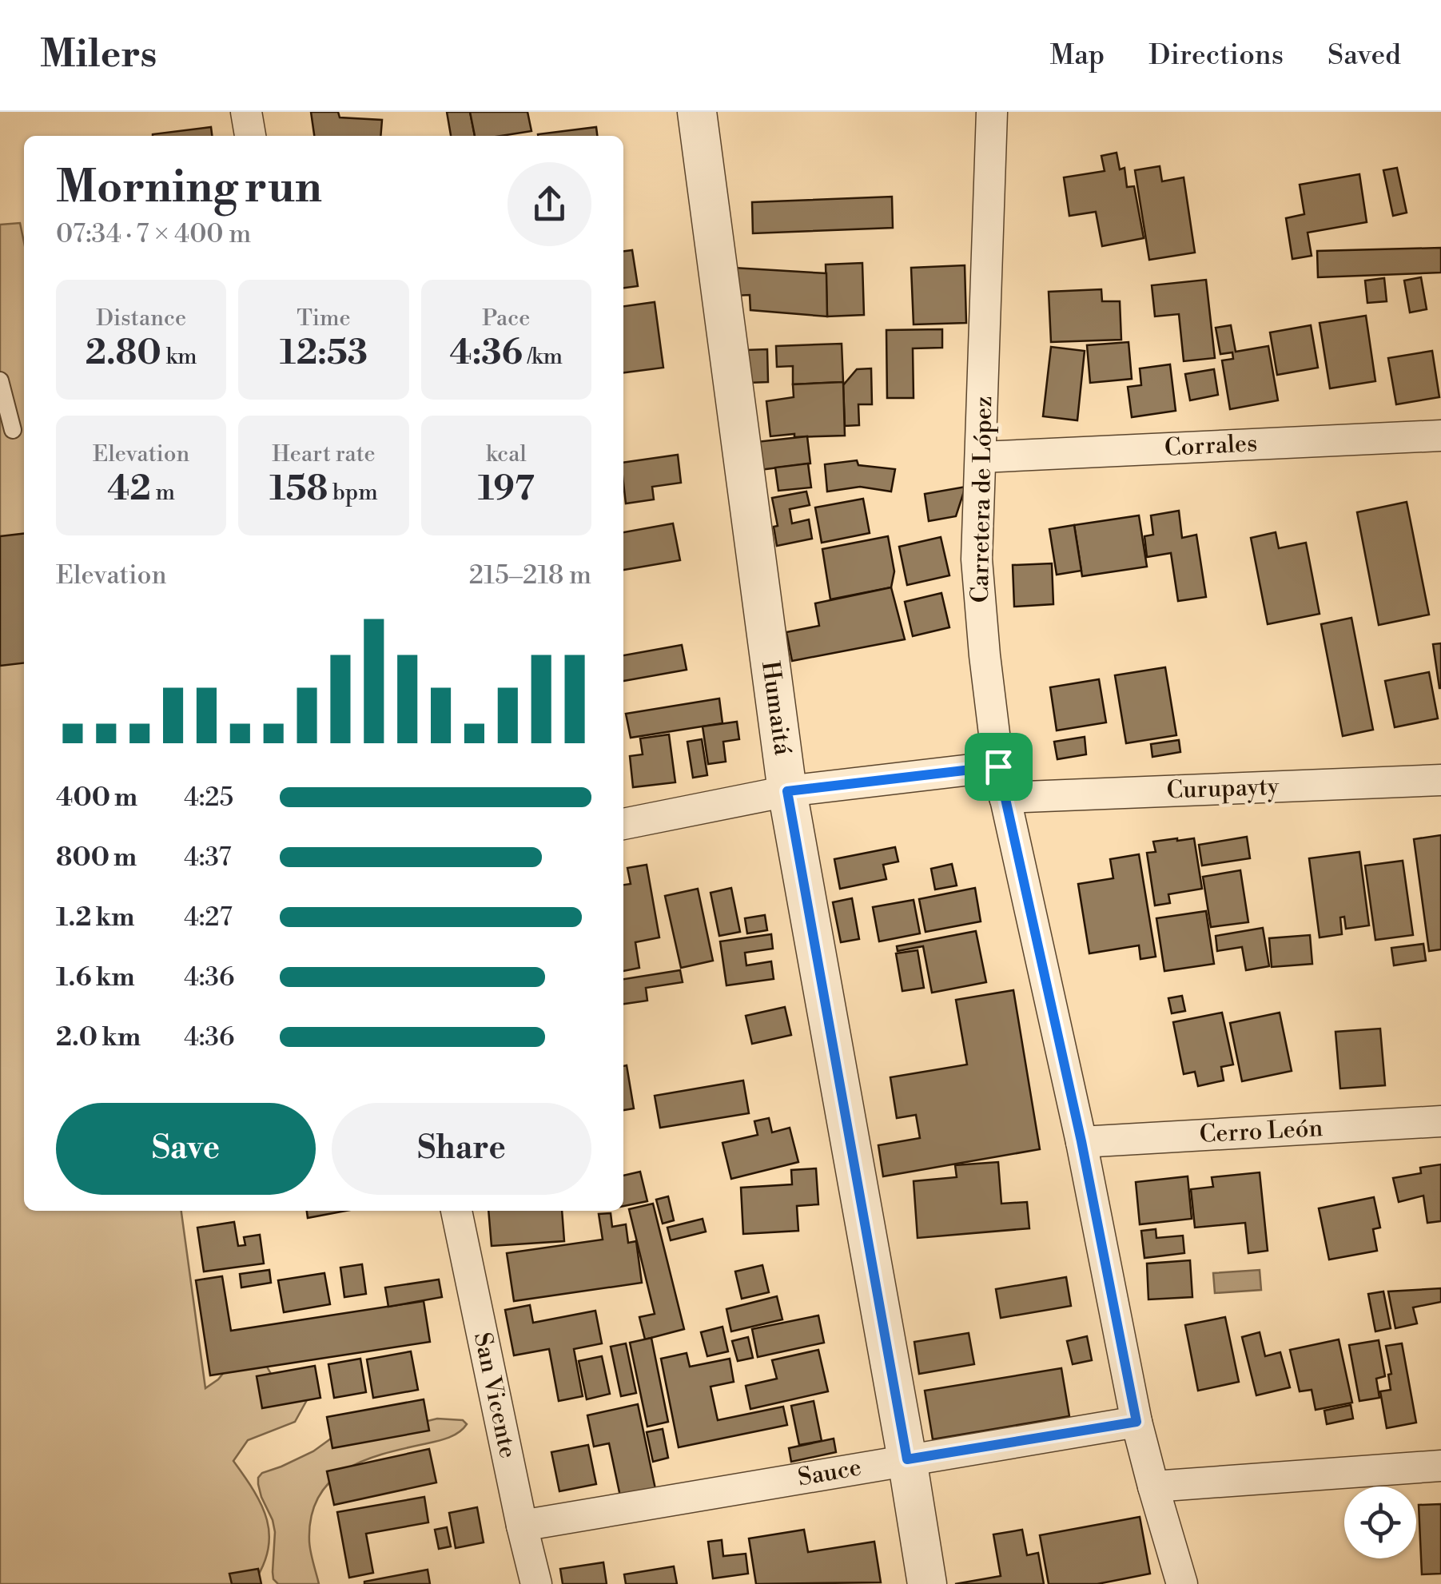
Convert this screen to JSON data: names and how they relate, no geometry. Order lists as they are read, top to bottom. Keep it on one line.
{"streets":{"street":["Corrales","Carretera de López","Humaitá","Curupayty","Cerro León","San Vicente","Sauce"]},"crossings":[["Corrales","Carretera de López"],["Carretera de López","Curupayty"],["Carretera de López","Cerro León"],["Carretera de López","Sauce"],["Humaitá","Sauce"],["San Vicente","Sauce"]],"page":{"header":"Milers","nav":["Map","Directions","Saved"],"heading":["Morning run","07:34 · 7 × 400 m"],"stats":[["Distance","2.80 km"],["Time","12:53"],["Pace","4:36 /km"],["Elevation","42 m"],["Heart rate","158 bpm"],["kcal","197"]],"chart":["Elevation","215–218 m"],"list":[{"name":"400 m","note":"4:25"},{"name":"800 m","note":"4:37"},{"name":"1.2 km","note":"4:27"},{"name":"1.6 km","note":"4:36"},{"name":"2.0 km","note":"4:36"}],"buttons":["Save","Share"]}}
